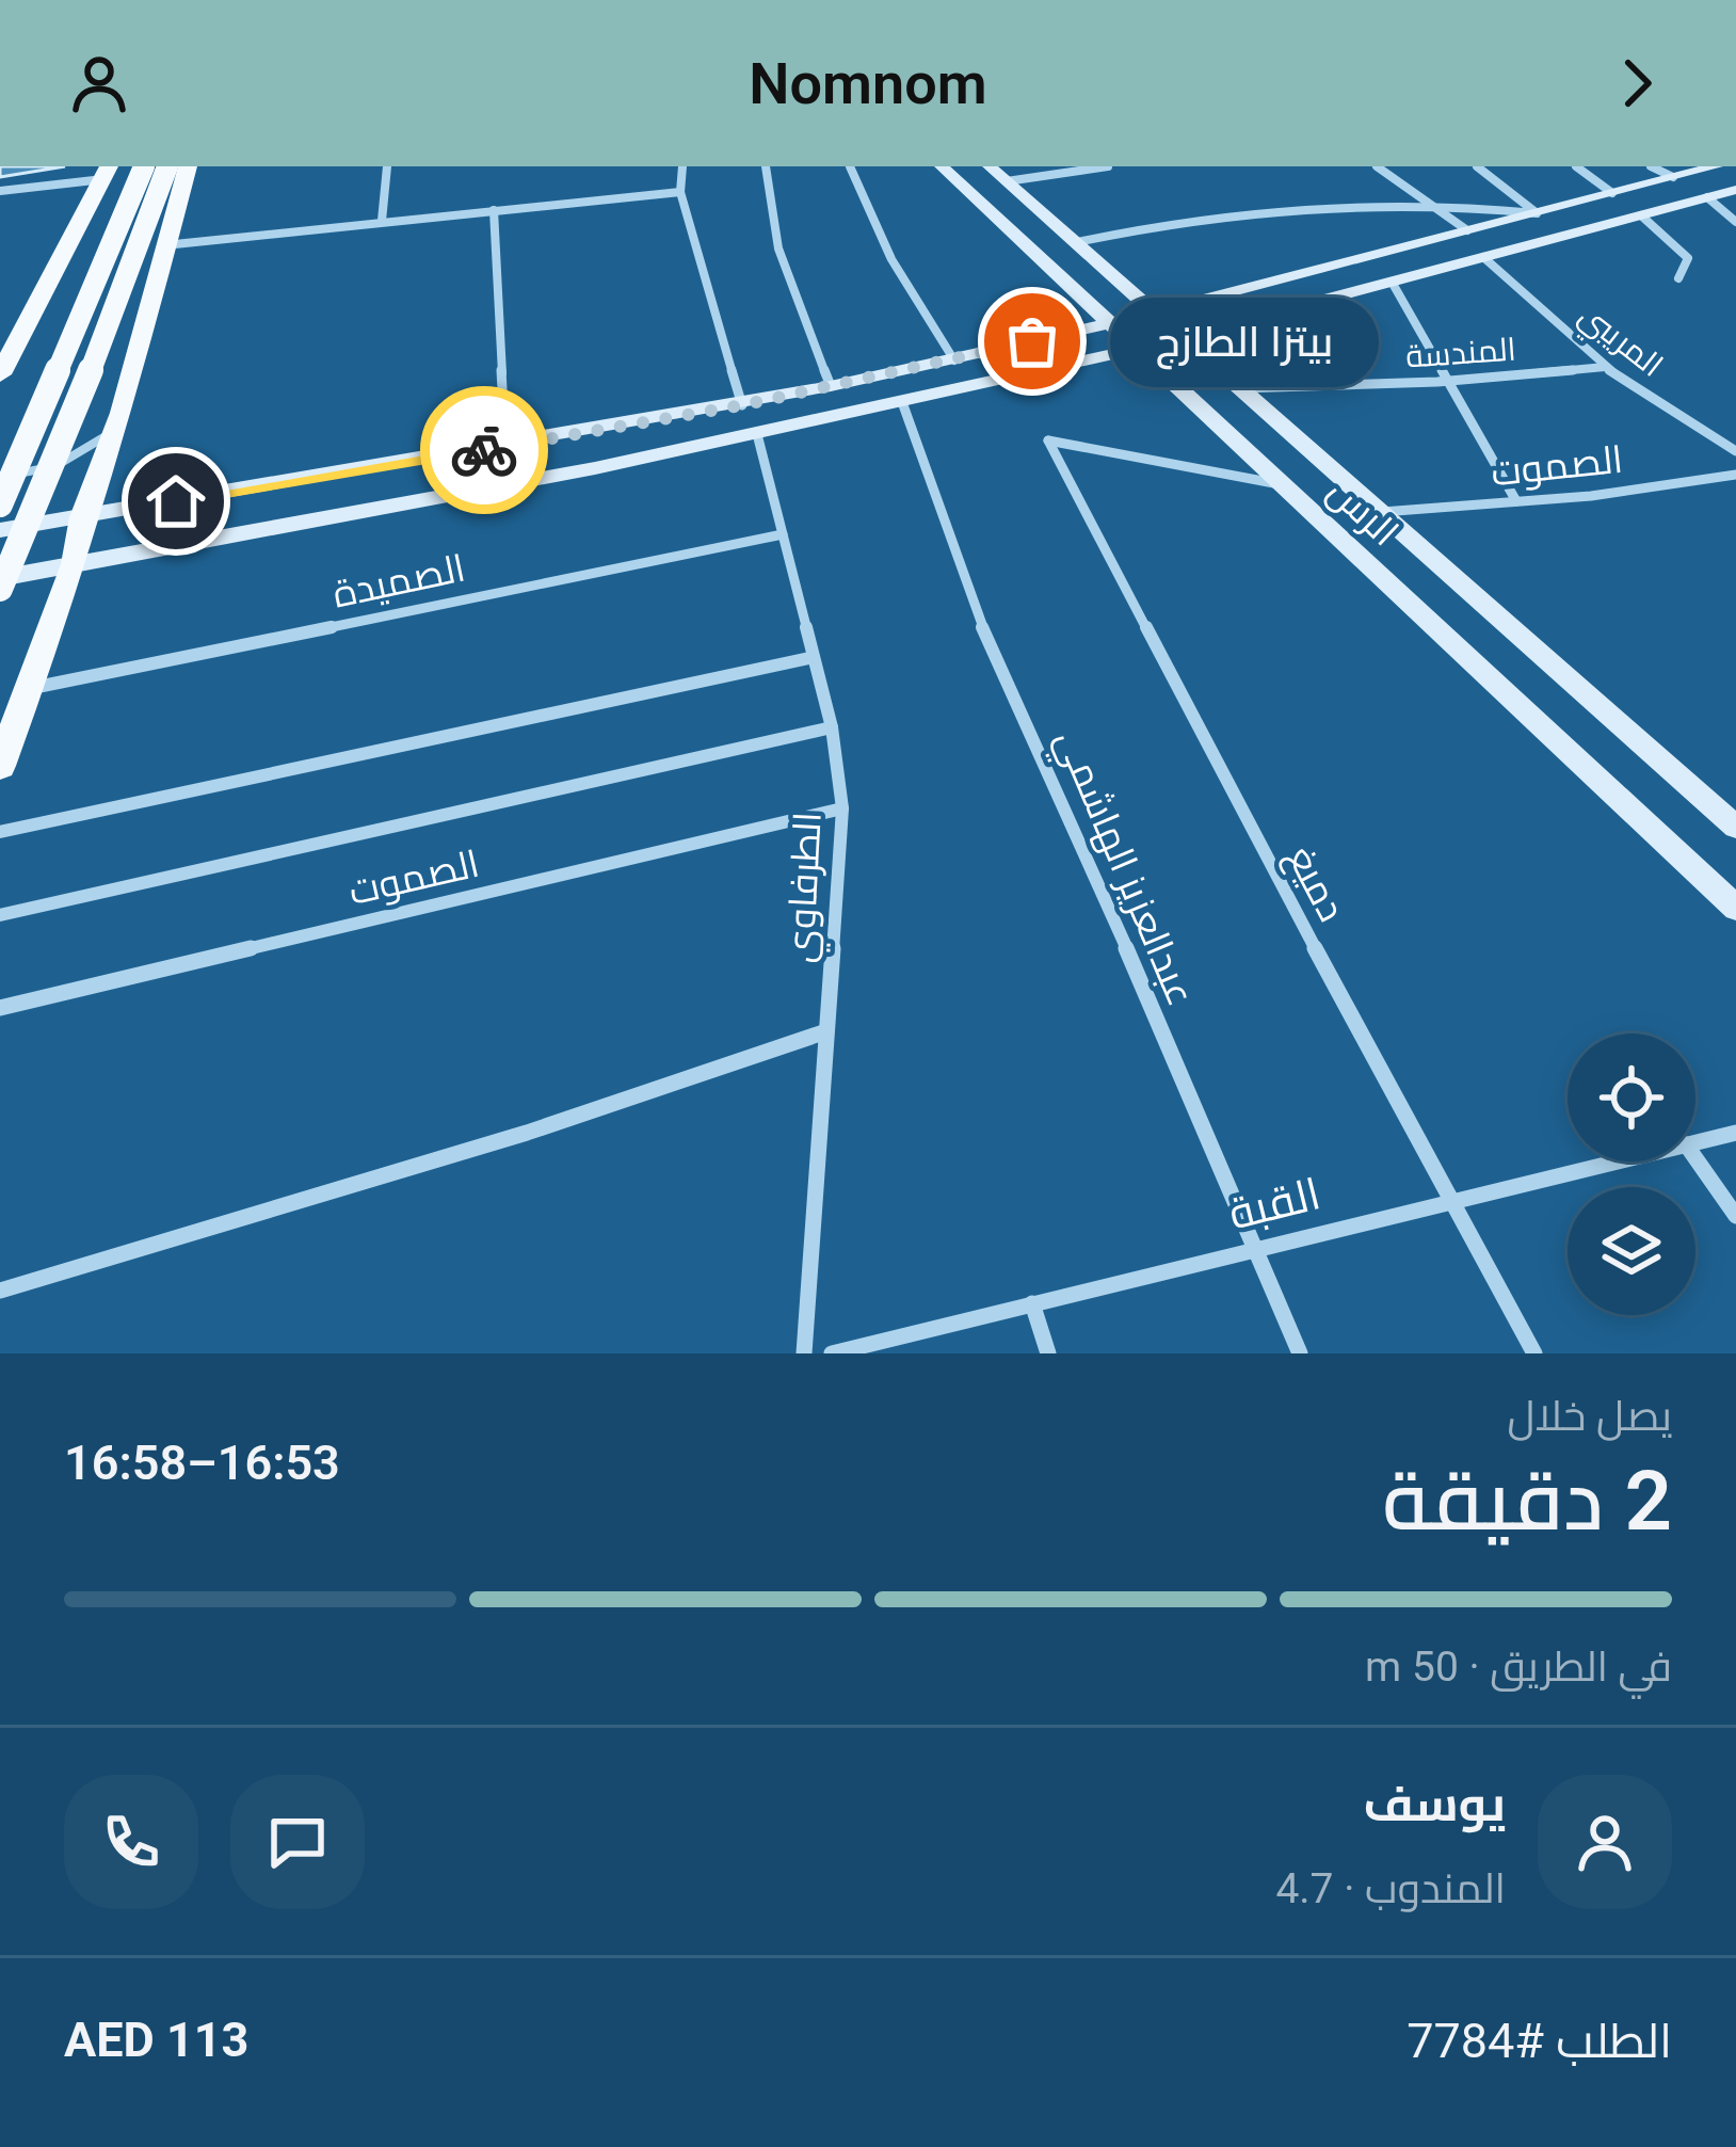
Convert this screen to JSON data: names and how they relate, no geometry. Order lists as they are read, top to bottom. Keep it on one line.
{"streets":{"main road":["الرس"],"street":["المريبي","المندسة","الصموت","الصميدة","عبدالعزيز الهاشمي","دميغ","الطرفاوي","القبة"]},"crossings":[["المريبي","المندسة"],["المندسة","الرس"],["الصموت","الرس"],["الصموت","الطرفاوي"],["الرس","دميغ"],["الصميدة","الطرفاوي"],["عبدالعزيز الهاشمي","القبة"],["دميغ","القبة"]],"places":["بيتزا الطازج"],"page":{"header":"Nomnom","bubble":"بيتزا الطازج","heading":["2 دقيقة","يصل خلال","16:53–16:58"],"panel":["يوسف","المندوب · 4.7","الطلب #7784","AED 113"],"bar":"في الطريق · 50 m"}}
